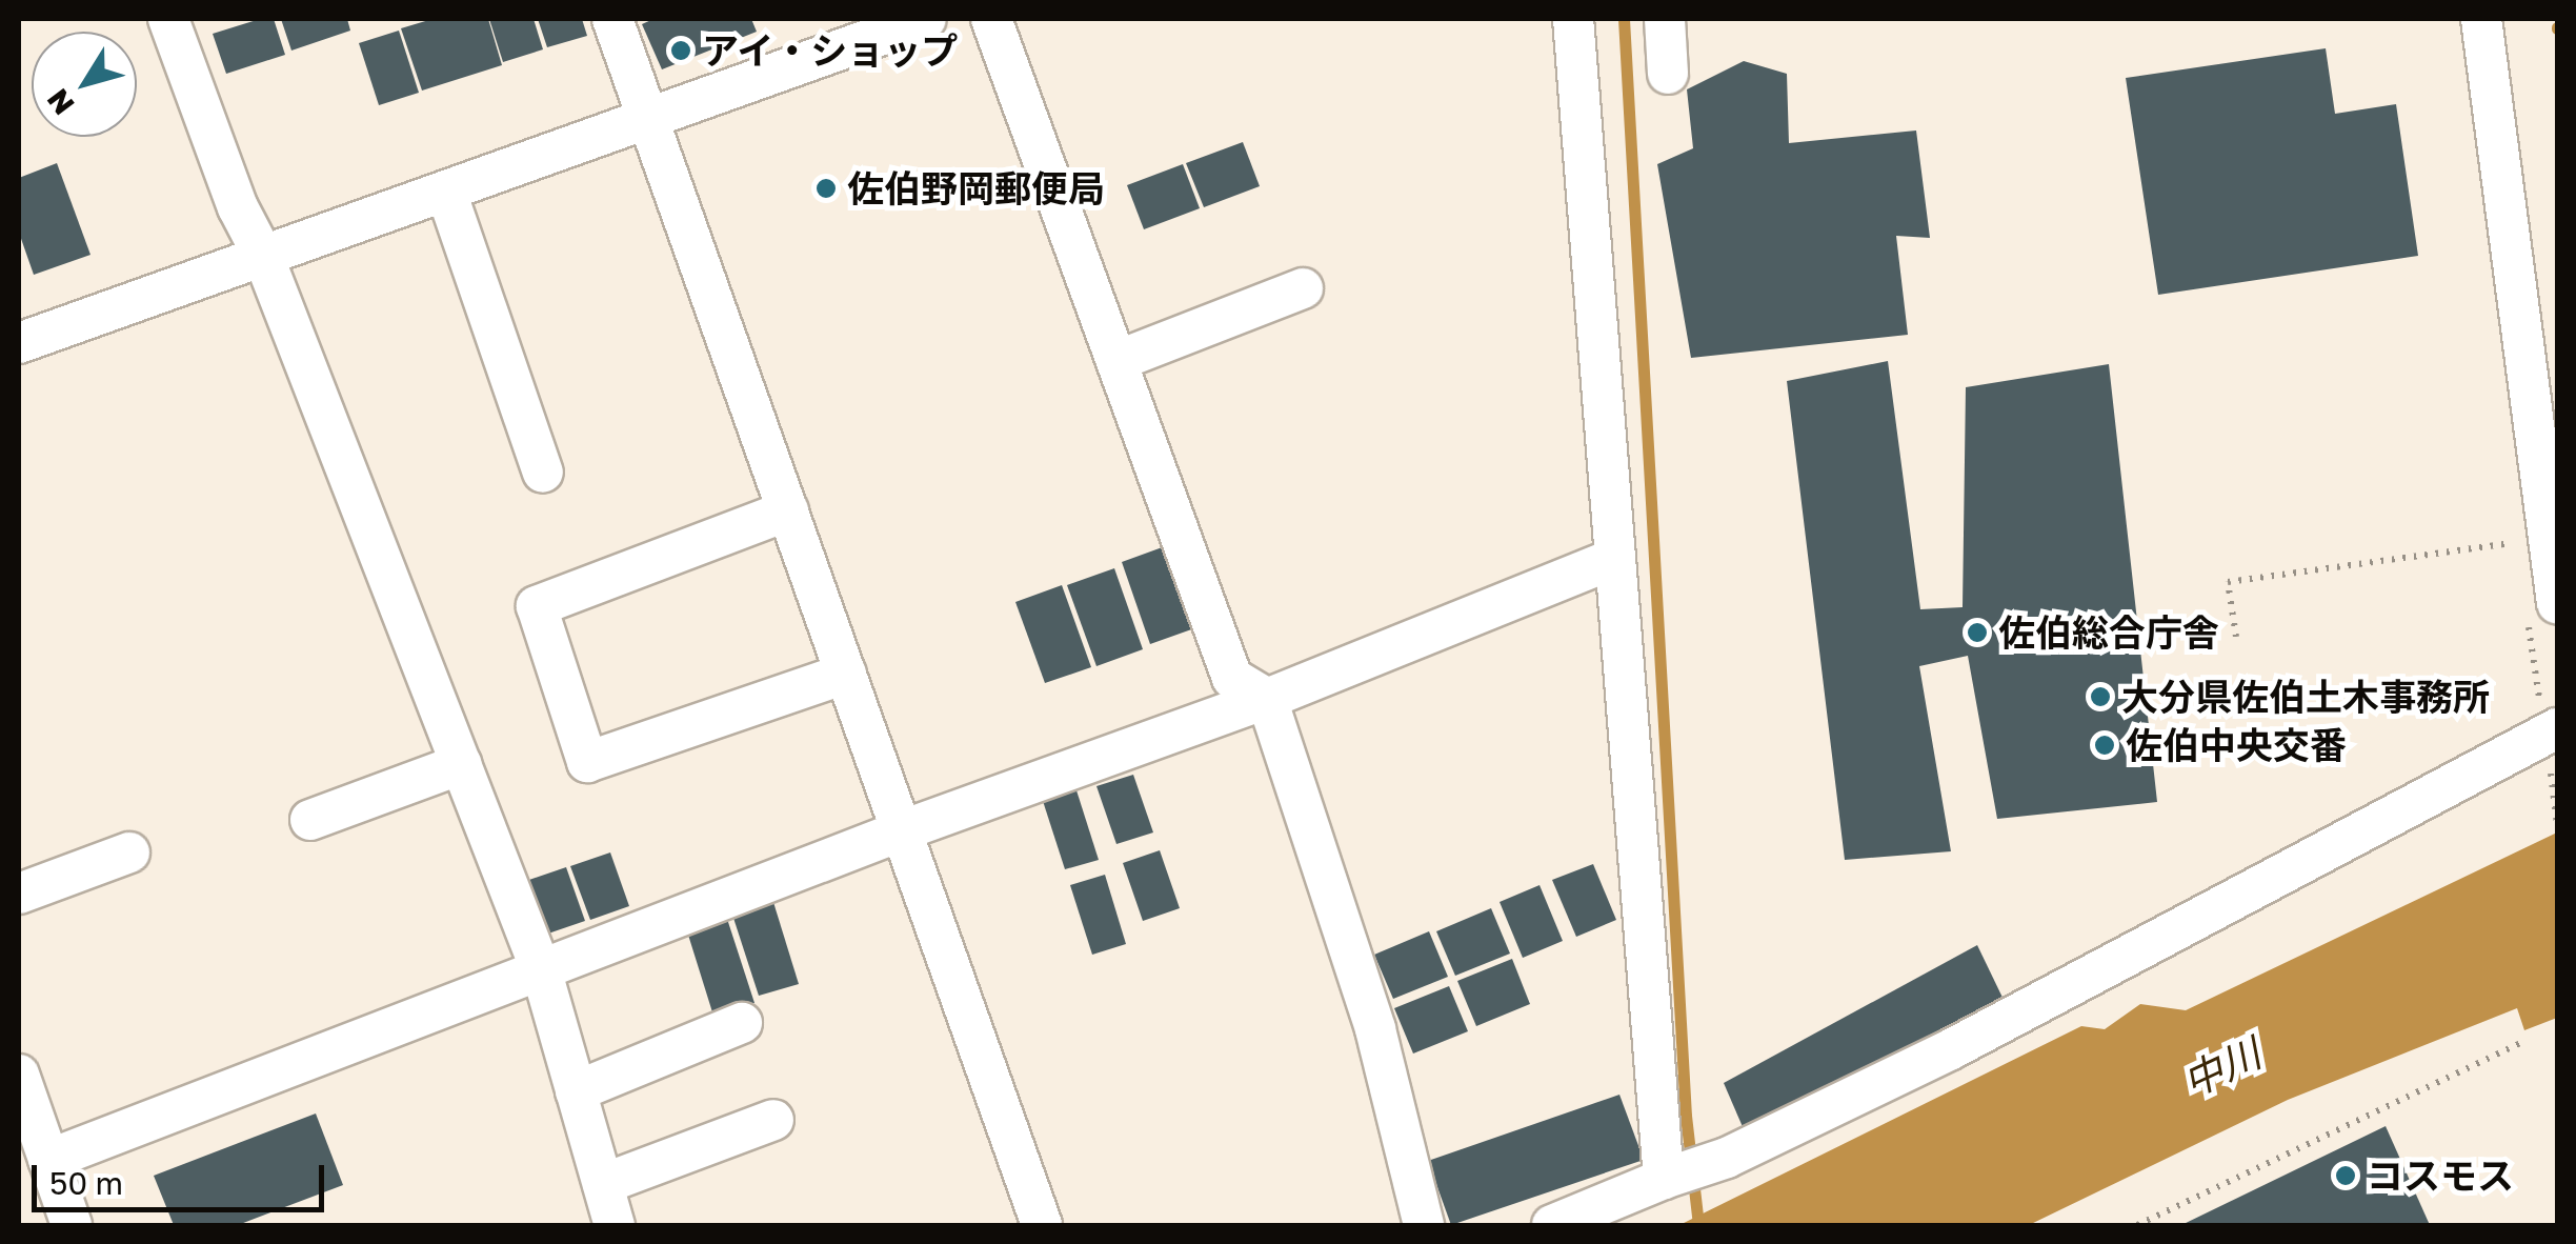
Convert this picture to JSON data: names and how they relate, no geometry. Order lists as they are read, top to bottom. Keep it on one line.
{"water":["中川"],"places":["アイ・ショップ","佐伯野岡郵便局","佐伯総合庁舎","大分県佐伯土木事務所","佐伯中央交番","コスモス"],"scale_bar":"50 m","north":"bottom left"}
